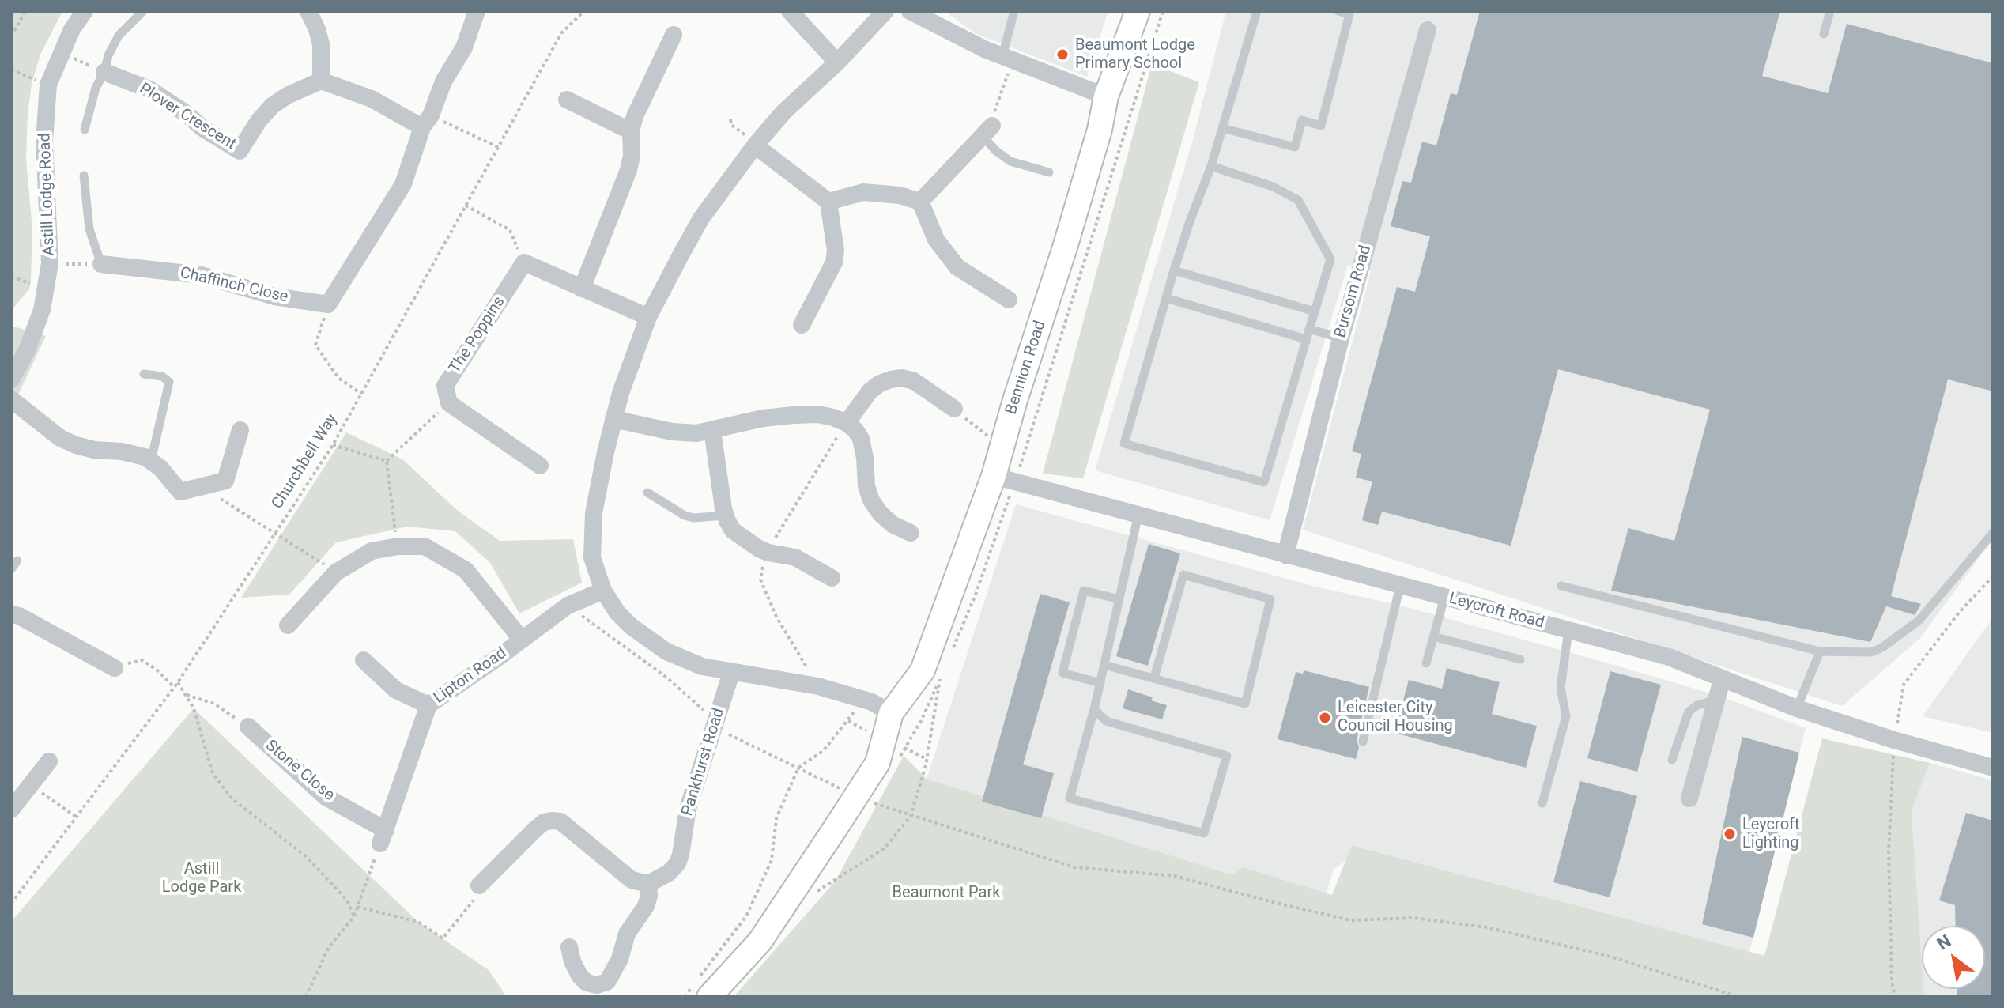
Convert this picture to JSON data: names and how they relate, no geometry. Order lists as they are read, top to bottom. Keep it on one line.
{"streets":{"street":["Plover Crescent","Astill Lodge Road","Chaffinch Close","Bursom Road","The Poppins","Bennion Road","Leycroft Road","Lipton Road","Pankhurst Road","Stone Close"],"path":["Churchbell Way"]},"crossings":[["Bursom Road","Leycroft Road"],["Bennion Road","Leycroft Road"],["Lipton Road","Stone Close"]],"parks":["Astill Lodge Park","Beaumont Park"],"places":["Beaumont Lodge Primary School","Leicester City Council Housing","Leycroft Lighting"],"north":"top left"}
